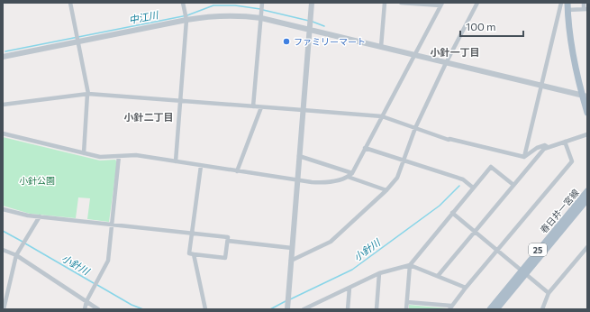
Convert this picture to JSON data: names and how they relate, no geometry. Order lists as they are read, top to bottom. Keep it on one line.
{"streets":{"main road":["春日井一宮線","25"]},"districts":["小針一丁目","小針二丁目"],"water":["中江川","小針川"],"parks":["小針公園"],"places":["ファミリーマート"],"scale_bar":"100 m"}
